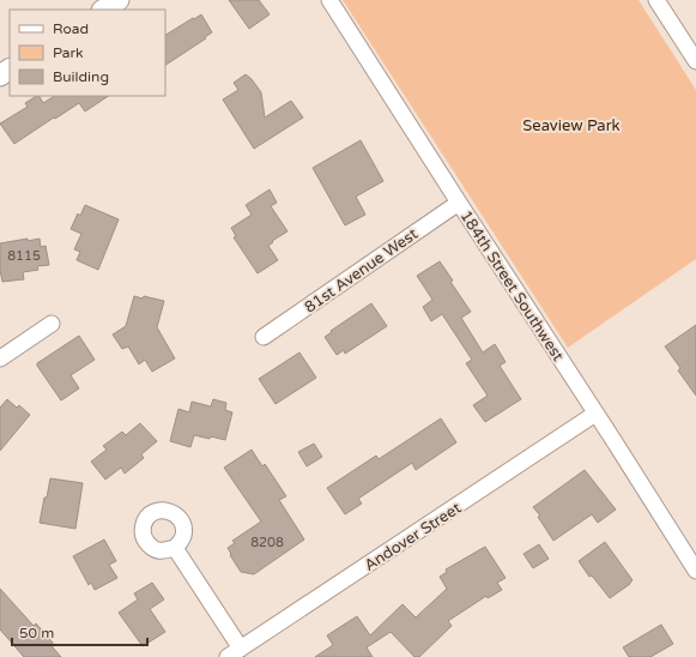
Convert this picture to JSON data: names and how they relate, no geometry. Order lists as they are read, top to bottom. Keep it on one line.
{"streets":{"street":["81st Avenue West","184th Street Southwest","Andover Street"]},"crossings":[["81st Avenue West","184th Street Southwest"],["184th Street Southwest","Andover Street"]],"parks":["Seaview Park"],"house_numbers":["8115","8208"],"legend":["Road","Park","Building"],"scale_bar":"50 m"}
